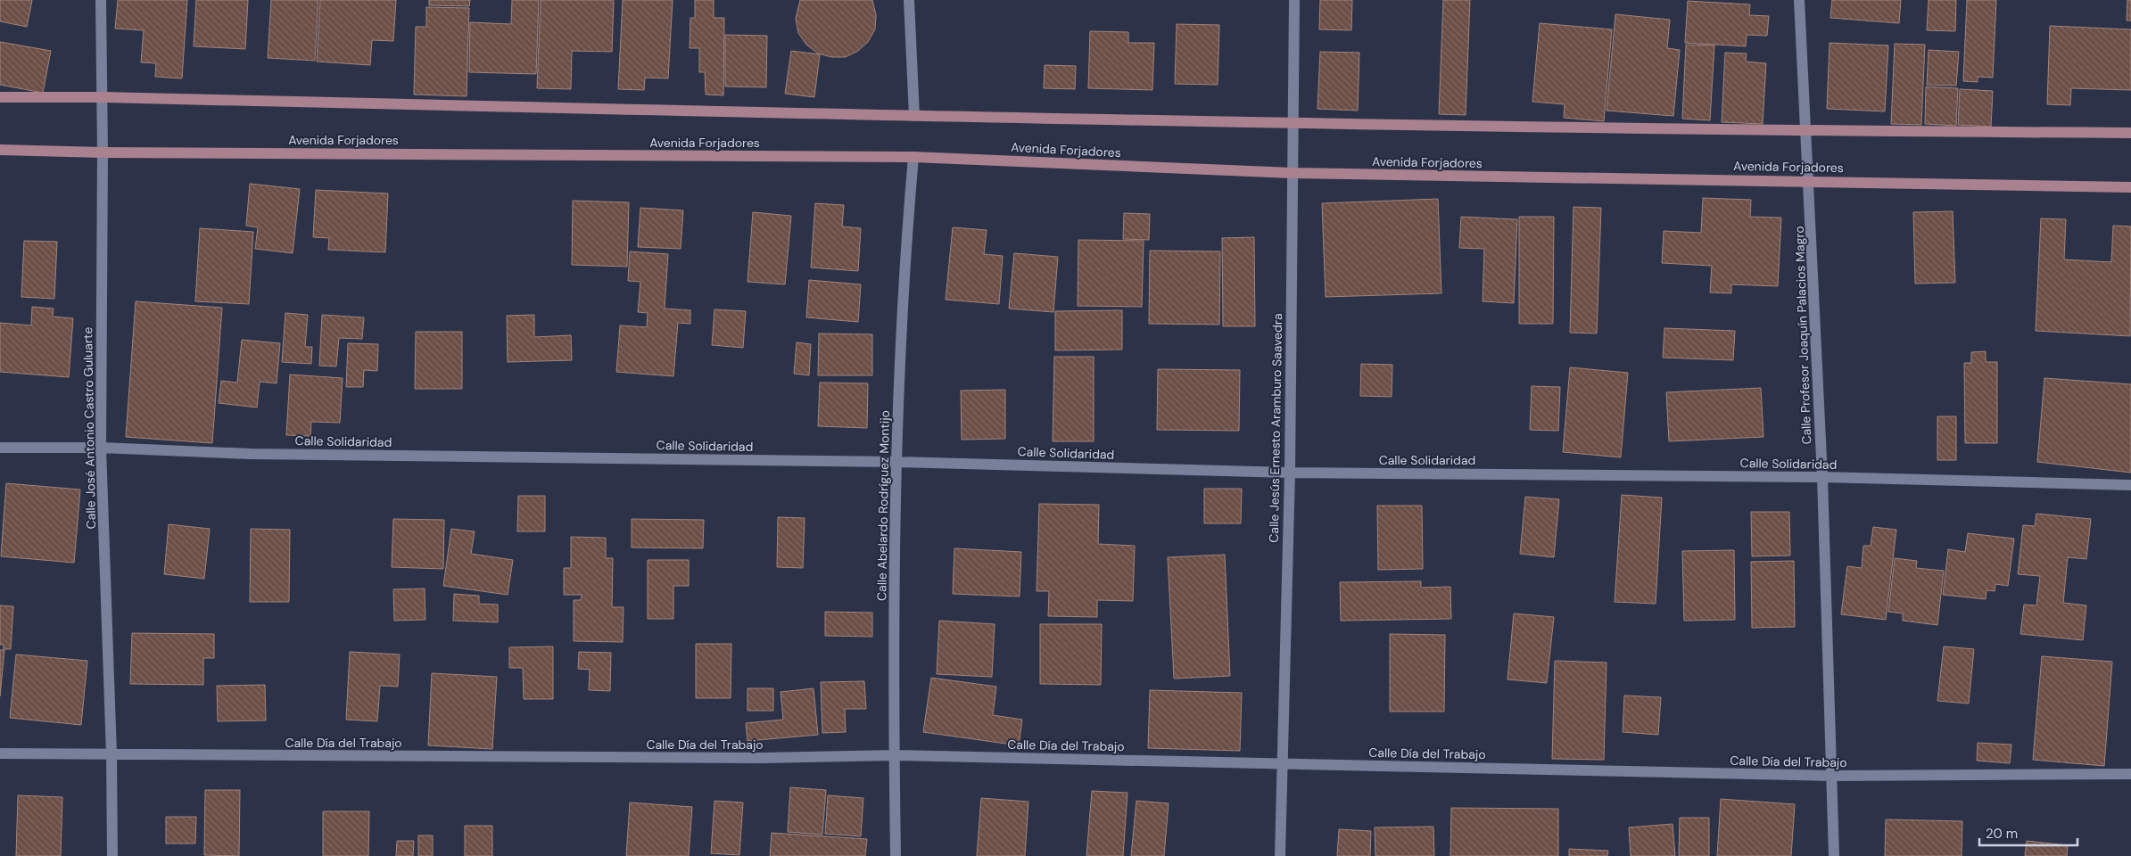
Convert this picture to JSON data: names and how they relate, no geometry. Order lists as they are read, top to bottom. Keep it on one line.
{"streets":{"main road":["Avenida Forjadores"],"street":["Calle Profesor Joaquín Palacios Magro","Calle José Antonio Castro Guluarte","Calle Jesús Ernesto Aramburo Saavedra","Calle Solidaridad","Calle Abelardo Rodríguez Montijo","Calle Día del Trabajo"]},"crossings":[["Avenida Forjadores","Calle Profesor Joaquín Palacios Magro"],["Avenida Forjadores","Calle José Antonio Castro Guluarte"],["Avenida Forjadores","Calle Jesús Ernesto Aramburo Saavedra"],["Avenida Forjadores","Calle Abelardo Rodríguez Montijo"],["Calle Profesor Joaquín Palacios Magro","Calle Solidaridad"],["Calle Profesor Joaquín Palacios Magro","Calle Día del Trabajo"],["Calle José Antonio Castro Guluarte","Calle Solidaridad"],["Calle José Antonio Castro Guluarte","Calle Día del Trabajo"],["Calle Jesús Ernesto Aramburo Saavedra","Calle Solidaridad"],["Calle Jesús Ernesto Aramburo Saavedra","Calle Día del Trabajo"],["Calle Solidaridad","Calle Abelardo Rodríguez Montijo"],["Calle Abelardo Rodríguez Montijo","Calle Día del Trabajo"]],"scale_bar":"20 m"}
